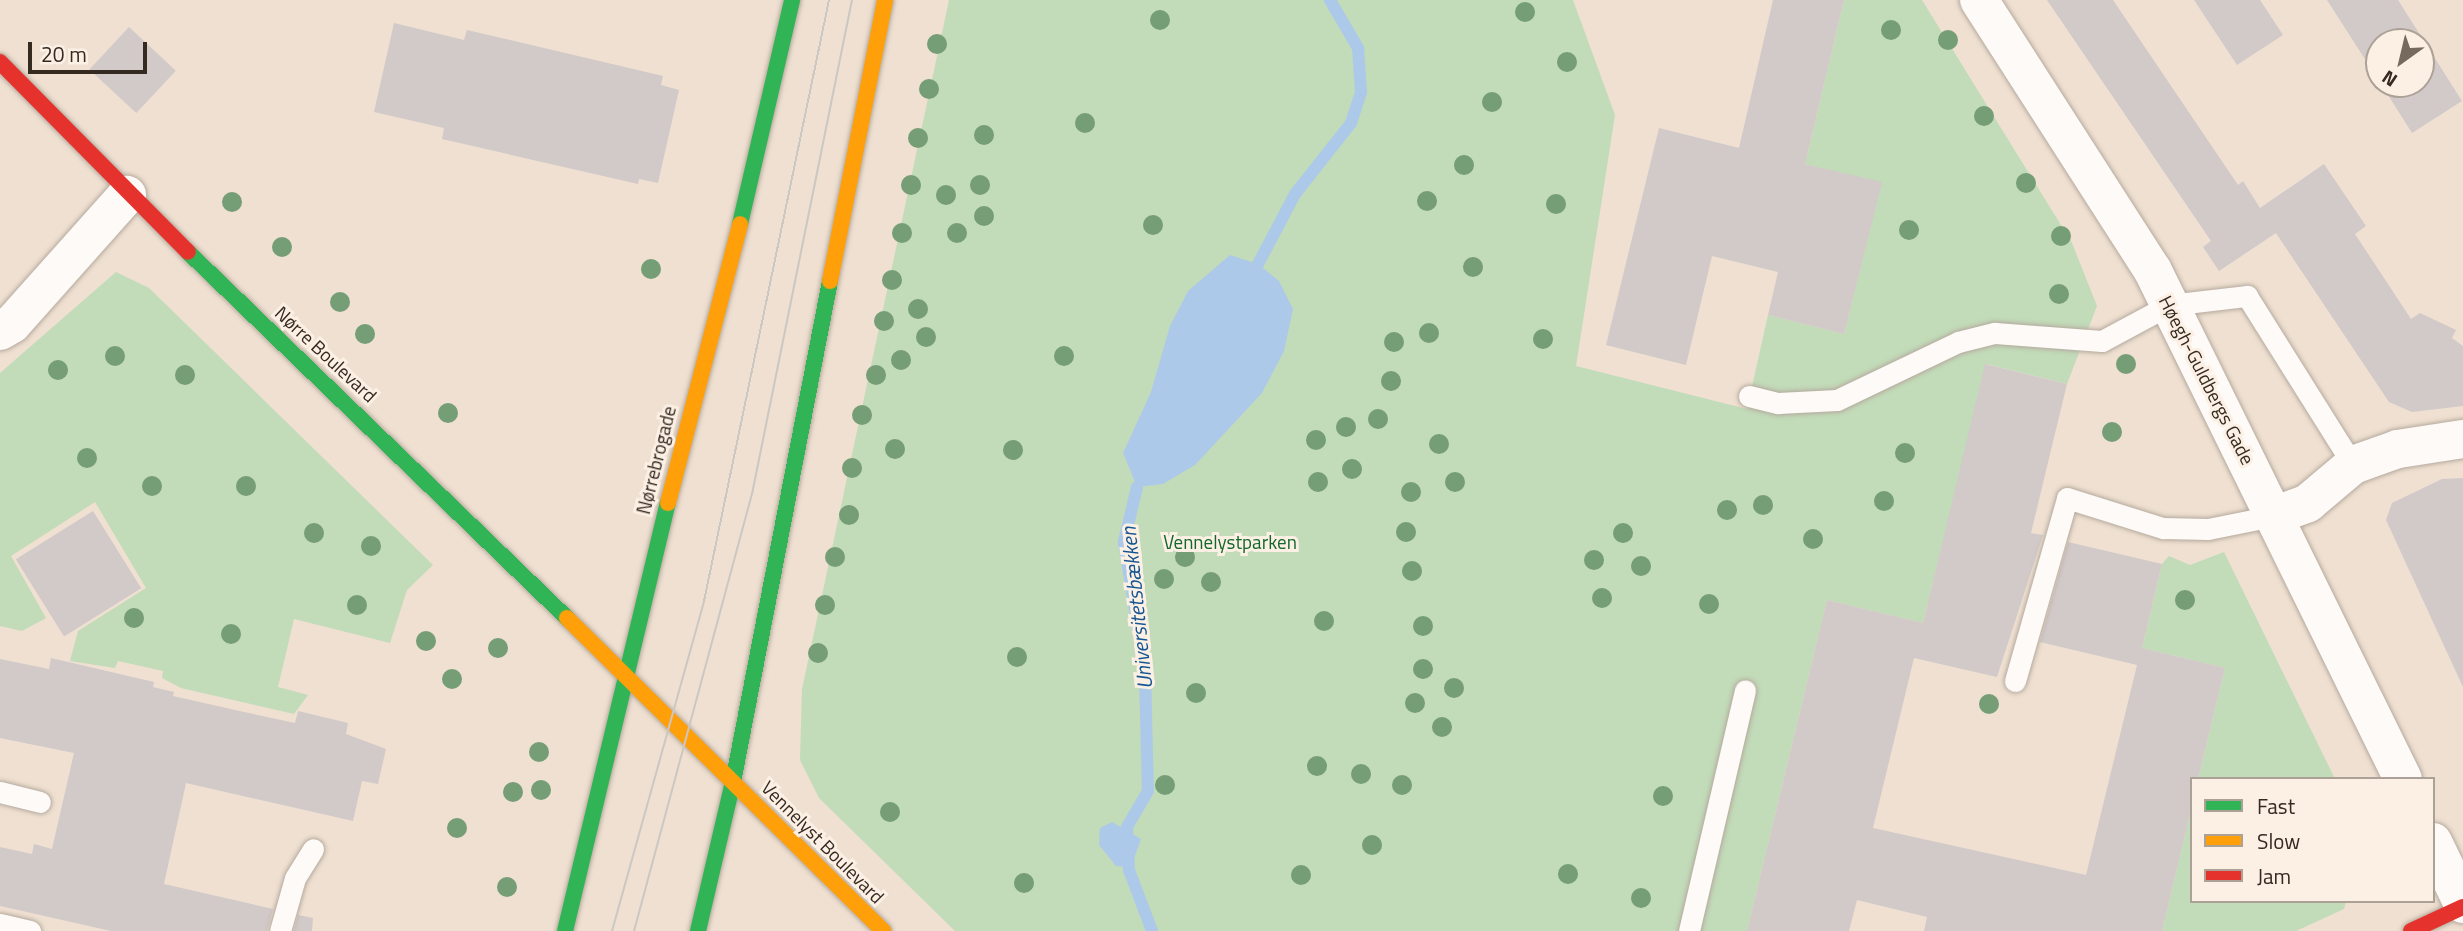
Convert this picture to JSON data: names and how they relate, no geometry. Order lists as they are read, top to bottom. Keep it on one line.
{"streets":{"main road":["Nørre Boulevard","Nørrebrogade","Vennelyst Boulevard"],"street":["Høegh-Guldbergs Gade"]},"crossings":[["Nørre Boulevard","Nørrebrogade"],["Nørre Boulevard","Vennelyst Boulevard"]],"water":["Universitetsbækken"],"parks":["Vennelystparken"],"legend":["Fast","Slow","Jam"],"scale_bar":"20 m","north":"bottom left"}
